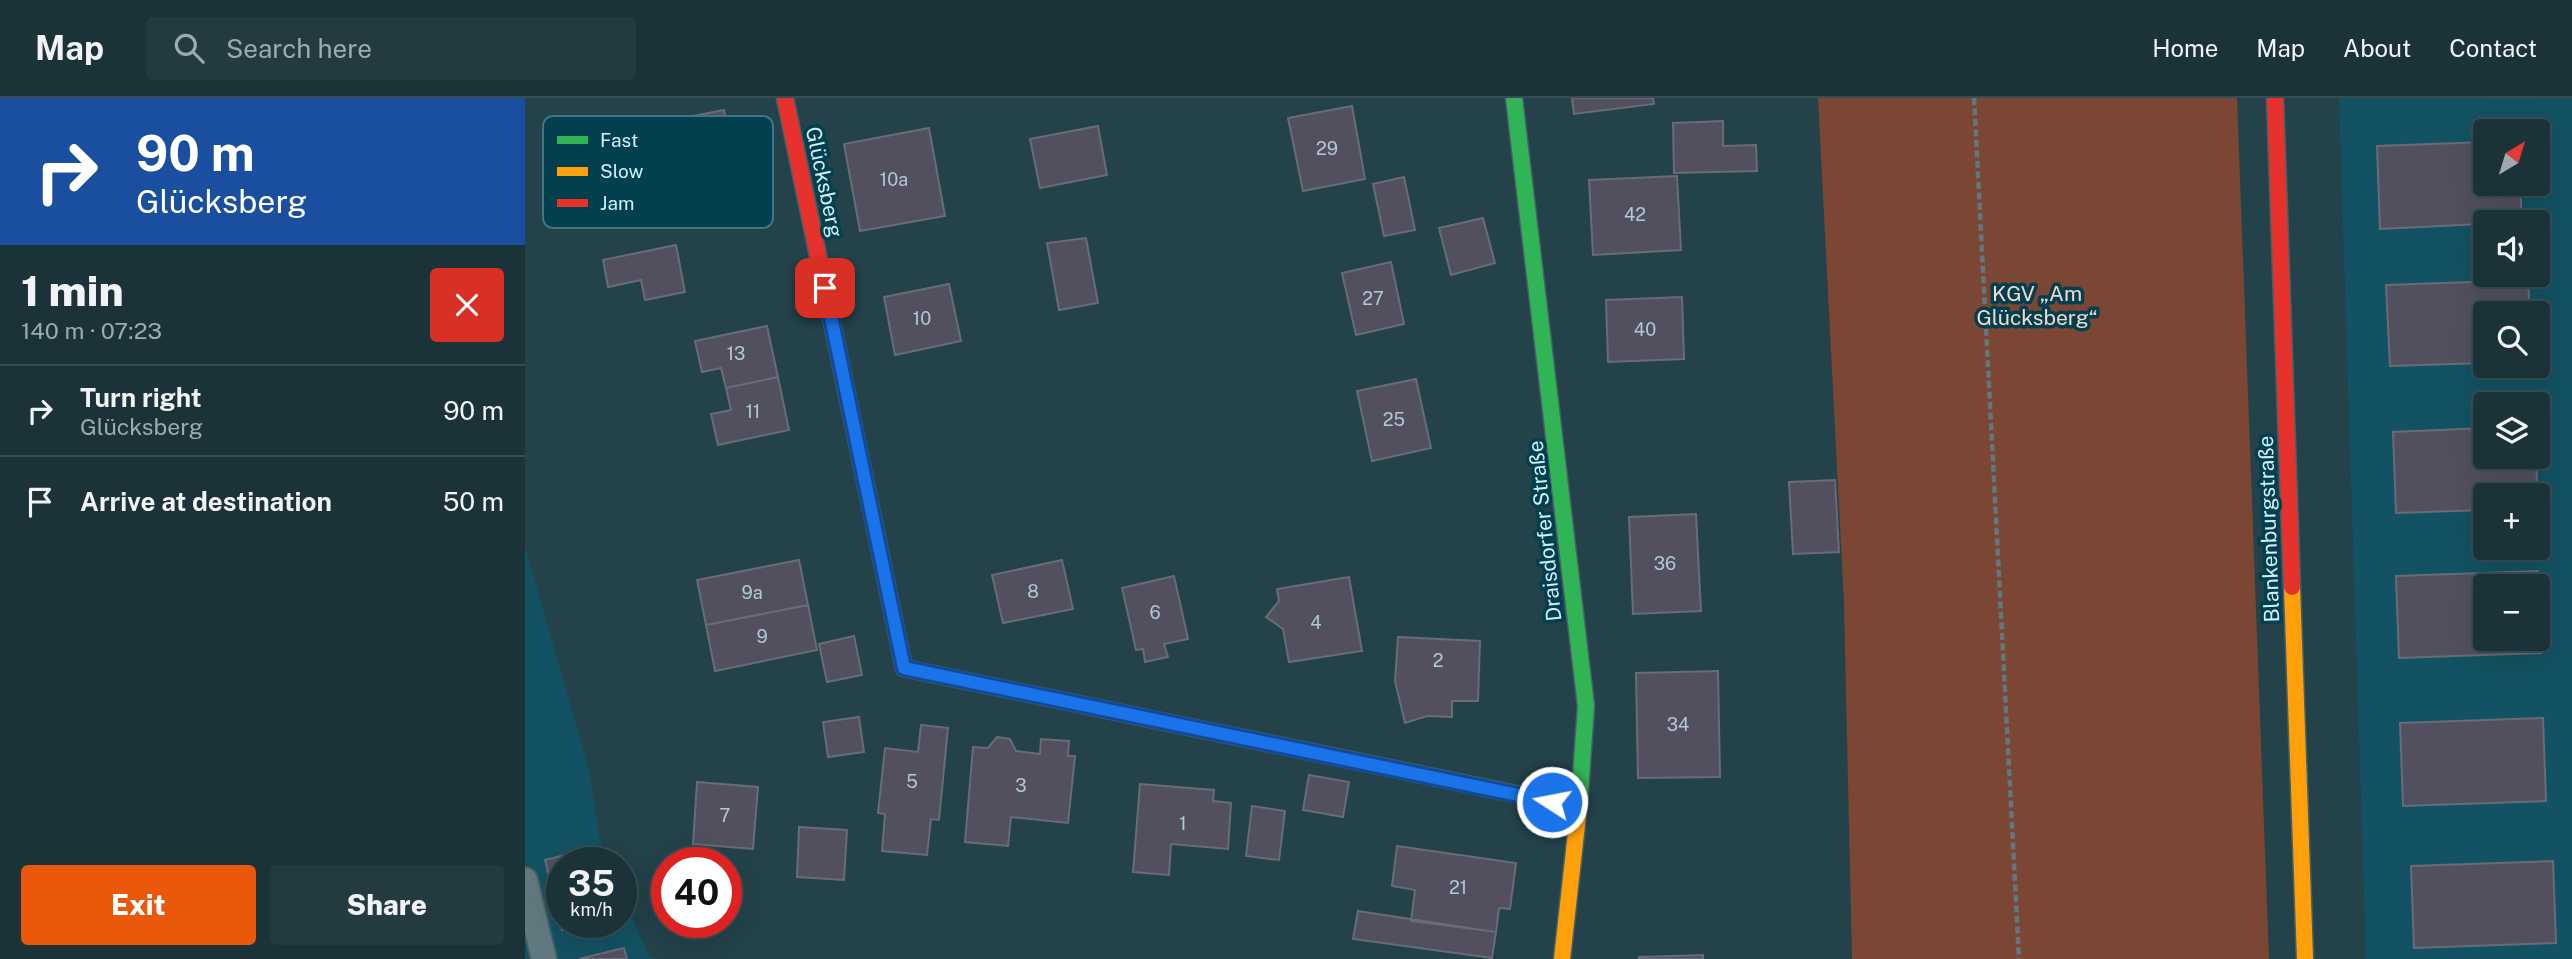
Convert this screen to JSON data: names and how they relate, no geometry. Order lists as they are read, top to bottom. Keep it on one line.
{"streets":{"street":["Glücksberg","Blankenburgstraße","Draisdorfer Straße"]},"crossings":[["Glücksberg","Draisdorfer Straße"]],"parks":["KGV „Am Glücksberg“"],"house_numbers":["29","10a","42","27","10","40","13","11","25","36","8","9a","6","4","9","2","34","5","3","7","1","21"],"legend":["Fast","Slow","Jam"],"north":"top right","page":{"header":"Map","search":"Search here","nav":["Home","Map","About","Contact"],"turn":["90 m","Glücksberg"],"map_buttons":["+","−"],"heading":["1 min","140 m · 07:23"],"list":[{"name":"Turn right","note":"Glücksberg","value":"90 m"},{"name":"Arrive at destination","value":"50 m"}],"speed":"35 km/h","limit":"40","buttons":["Exit","Share"]}}
